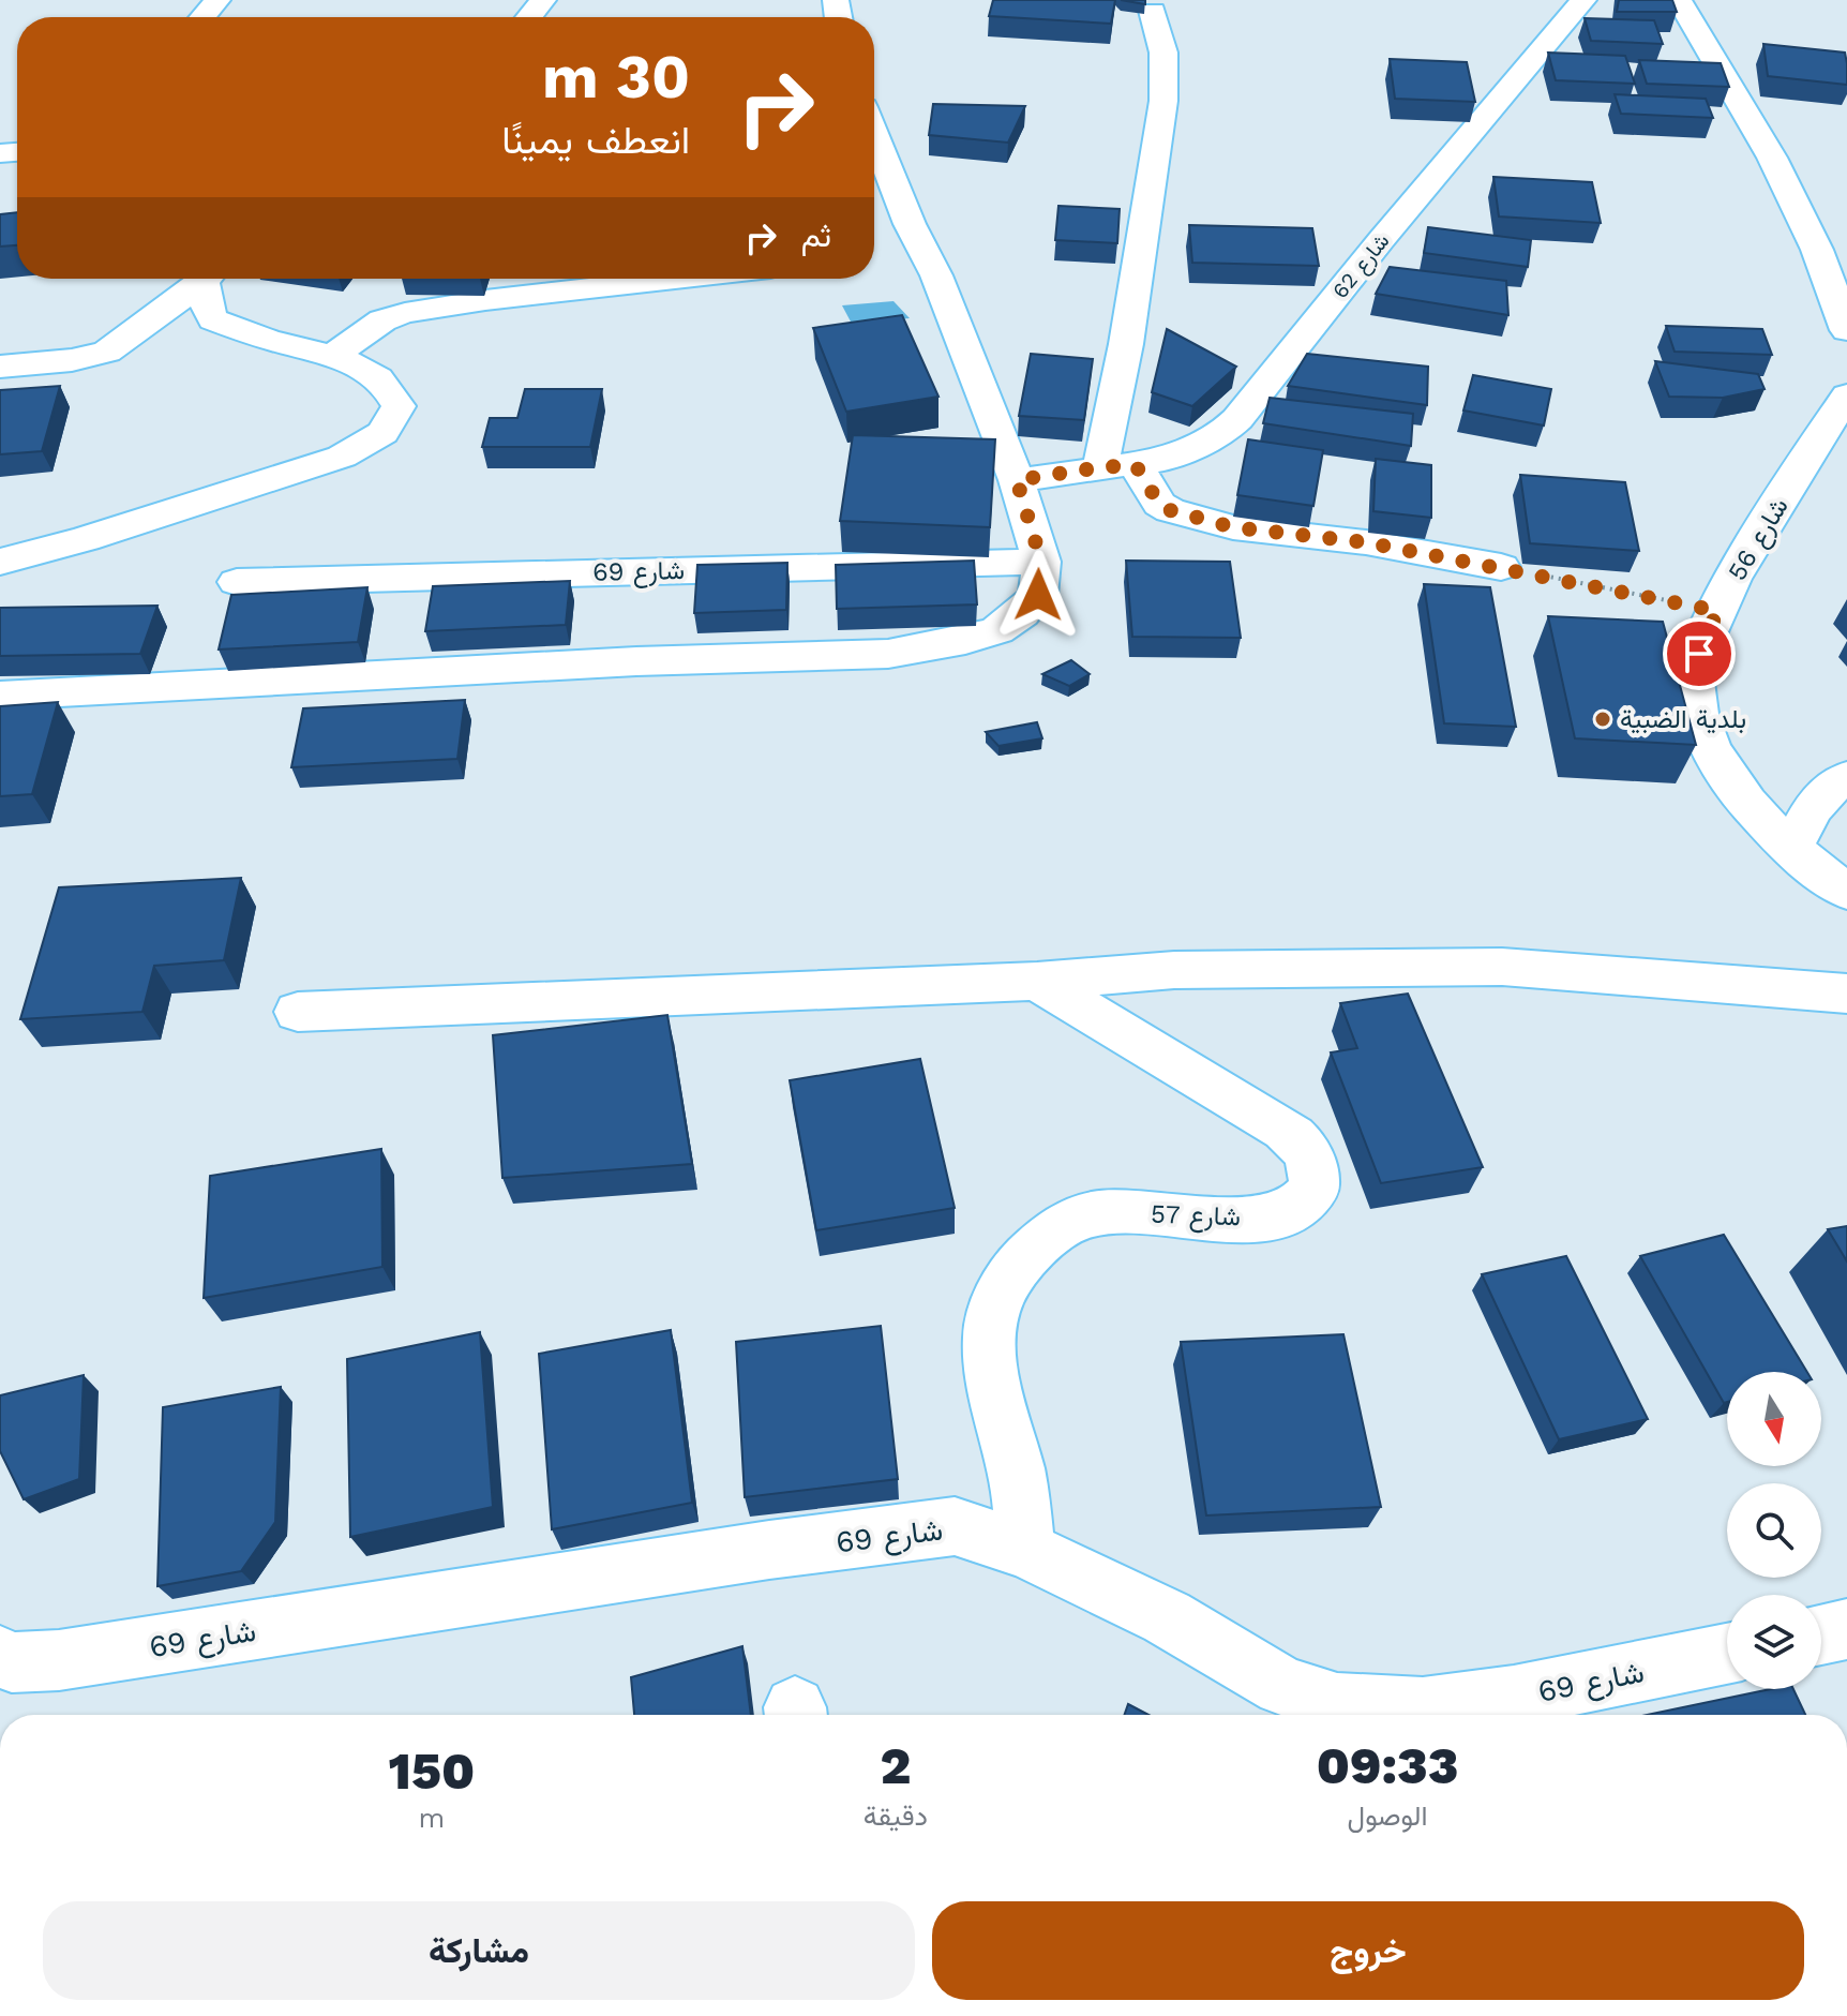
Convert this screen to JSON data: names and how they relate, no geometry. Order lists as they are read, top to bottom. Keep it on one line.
{"streets":{"street":["شارع 62","شارع 56","شارع 69","شارع 57"]},"crossings":[["شارع 69","شارع 57"]],"places":["بلدية الضبية"],"north":"bottom","page":{"turn":["30 m","انعطف يمينًا"],"then":"ثم","eta":["09:33","الوصول","2","دقيقة","150","m"],"buttons":["خروج","مشاركة"]}}
